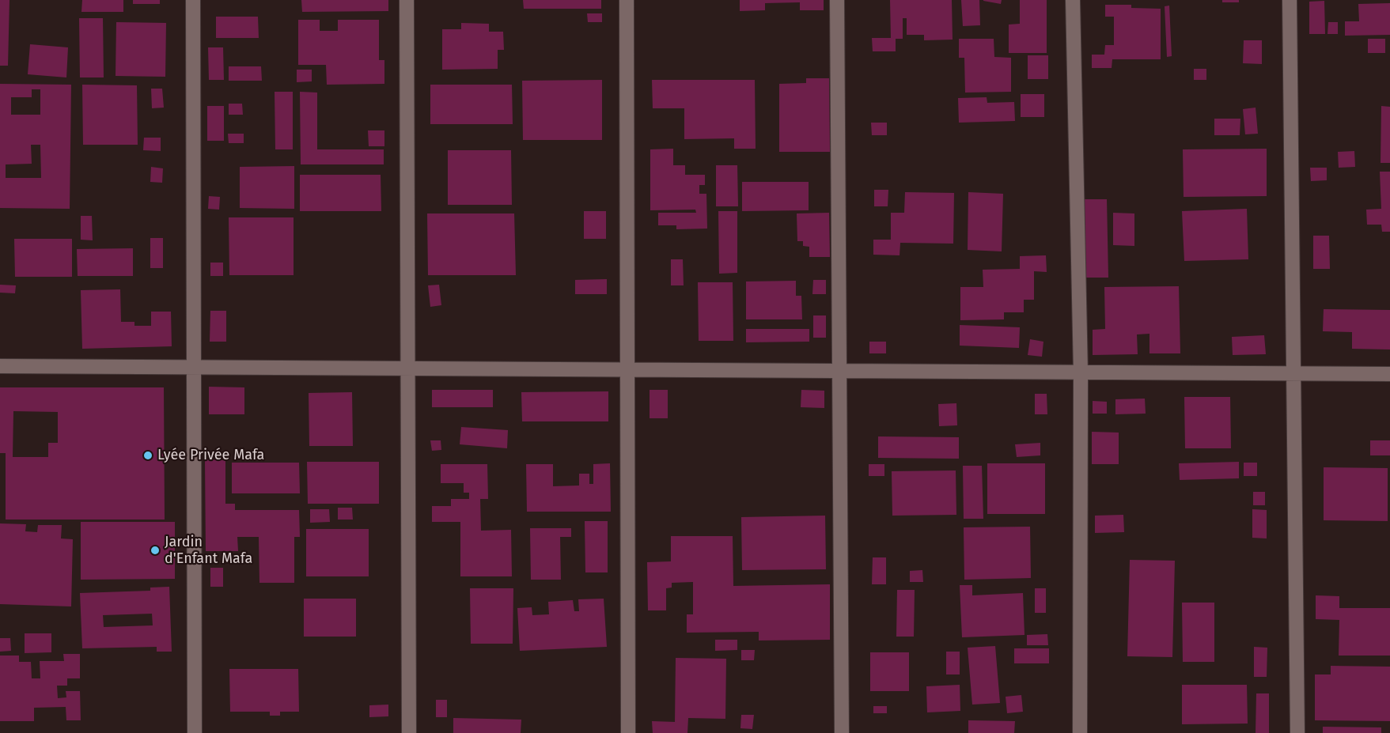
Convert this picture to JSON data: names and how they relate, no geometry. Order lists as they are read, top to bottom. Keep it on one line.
{"places":["Lyée Privée Mafa","Jardin d'Enfant Mafa"]}
